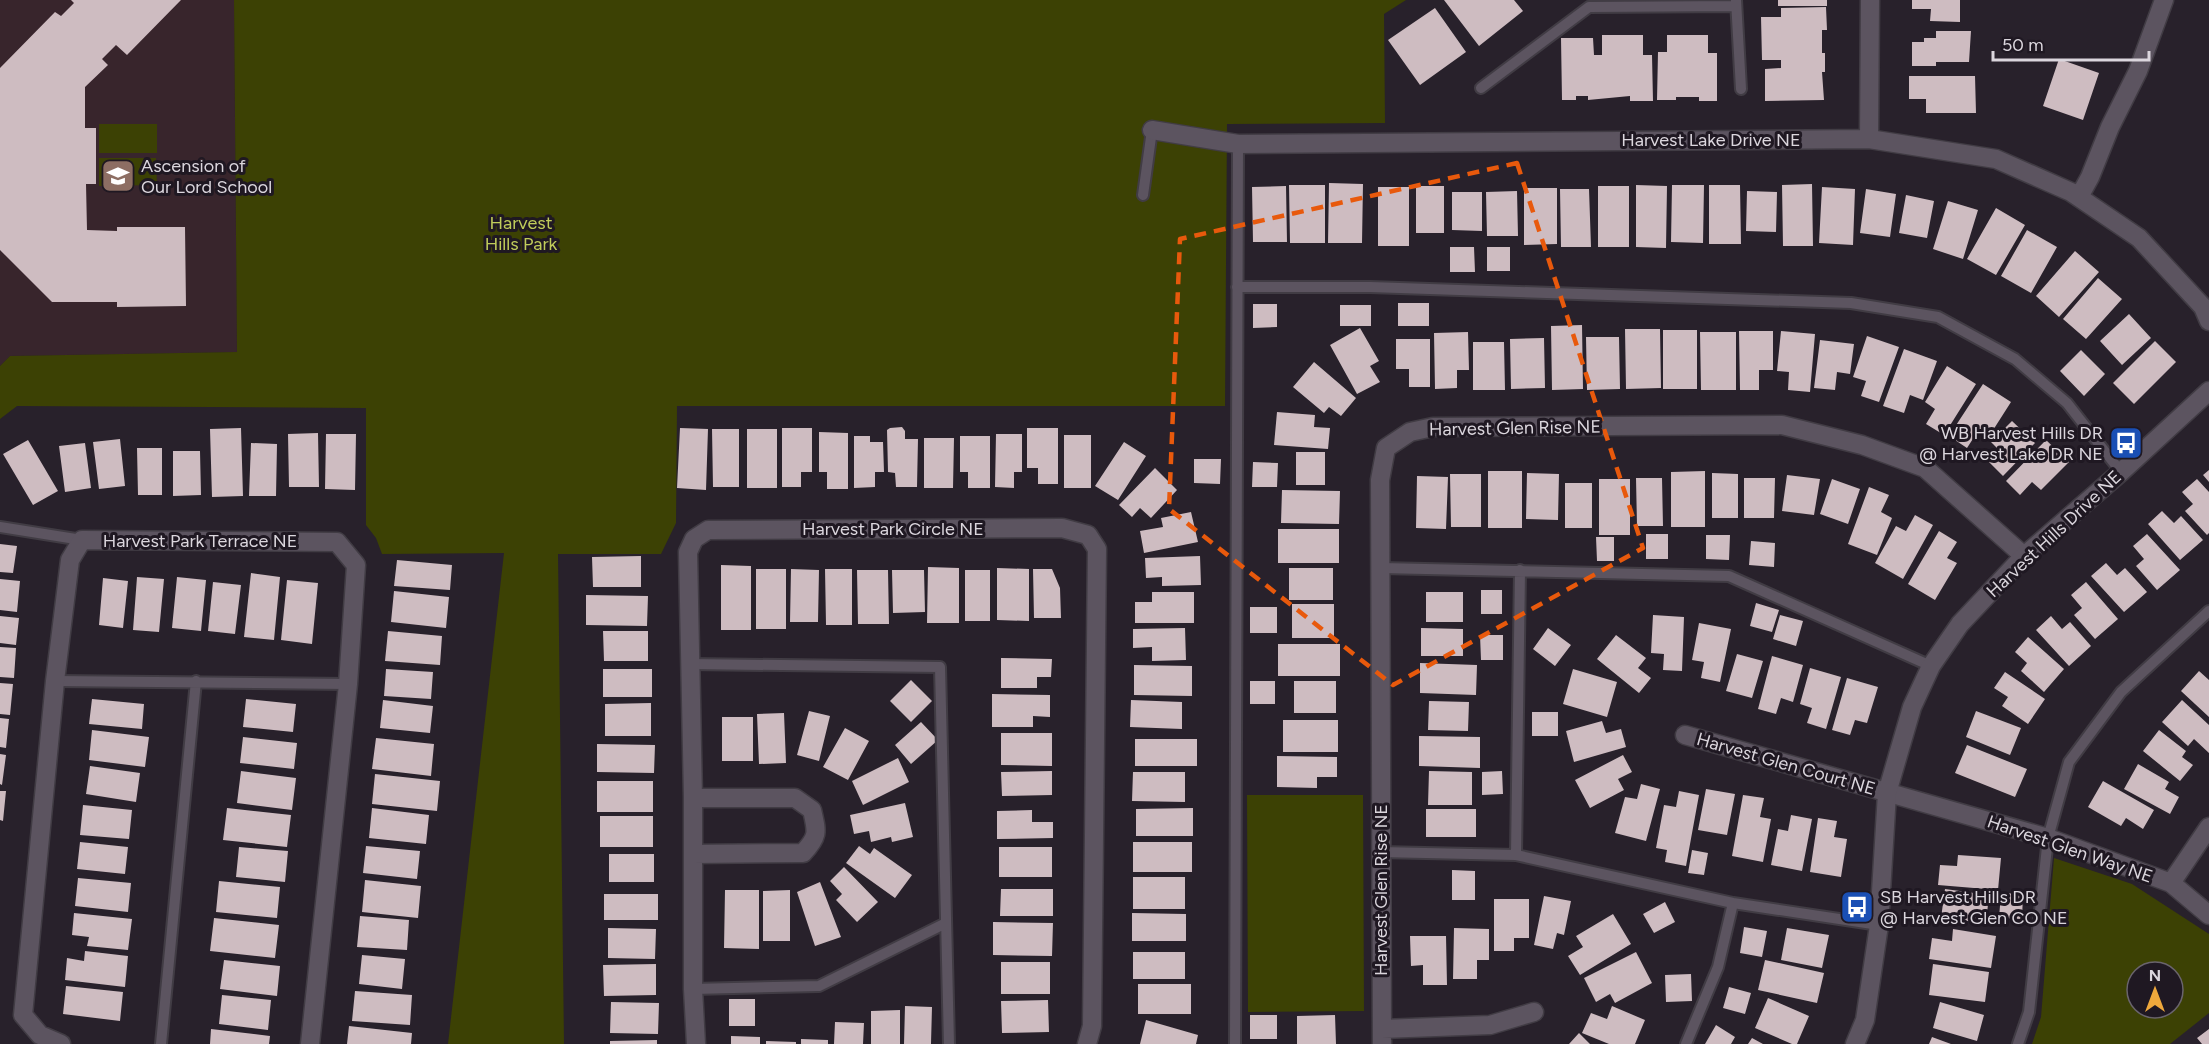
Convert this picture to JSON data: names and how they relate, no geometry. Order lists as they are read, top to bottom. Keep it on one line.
{"streets":{"street":["Harvest Lake Drive NE","Harvest Glen Rise NE","Harvest Park Circle NE","Harvest Hills Drive NE","Harvest Park Terrace NE","Harvest Glen Court NE","Harvest Glen Way NE"]},"crossings":[["Harvest Glen Rise NE","Harvest Hills Drive NE"],["Harvest Hills Drive NE","Harvest Glen Court NE"],["Harvest Hills Drive NE","Harvest Glen Way NE"],["Harvest Glen Court NE","Harvest Glen Way NE"]],"parks":["Harvest Hills Park"],"places":{"school or university":["Ascension of Our Lord School"],"bus stop":["WB Harvest Hills DR @ Harvest Lake DR NE","SB Harvest Hills DR @ Harvest Glen CO NE"]},"scale_bar":"50 m","north":"top"}
